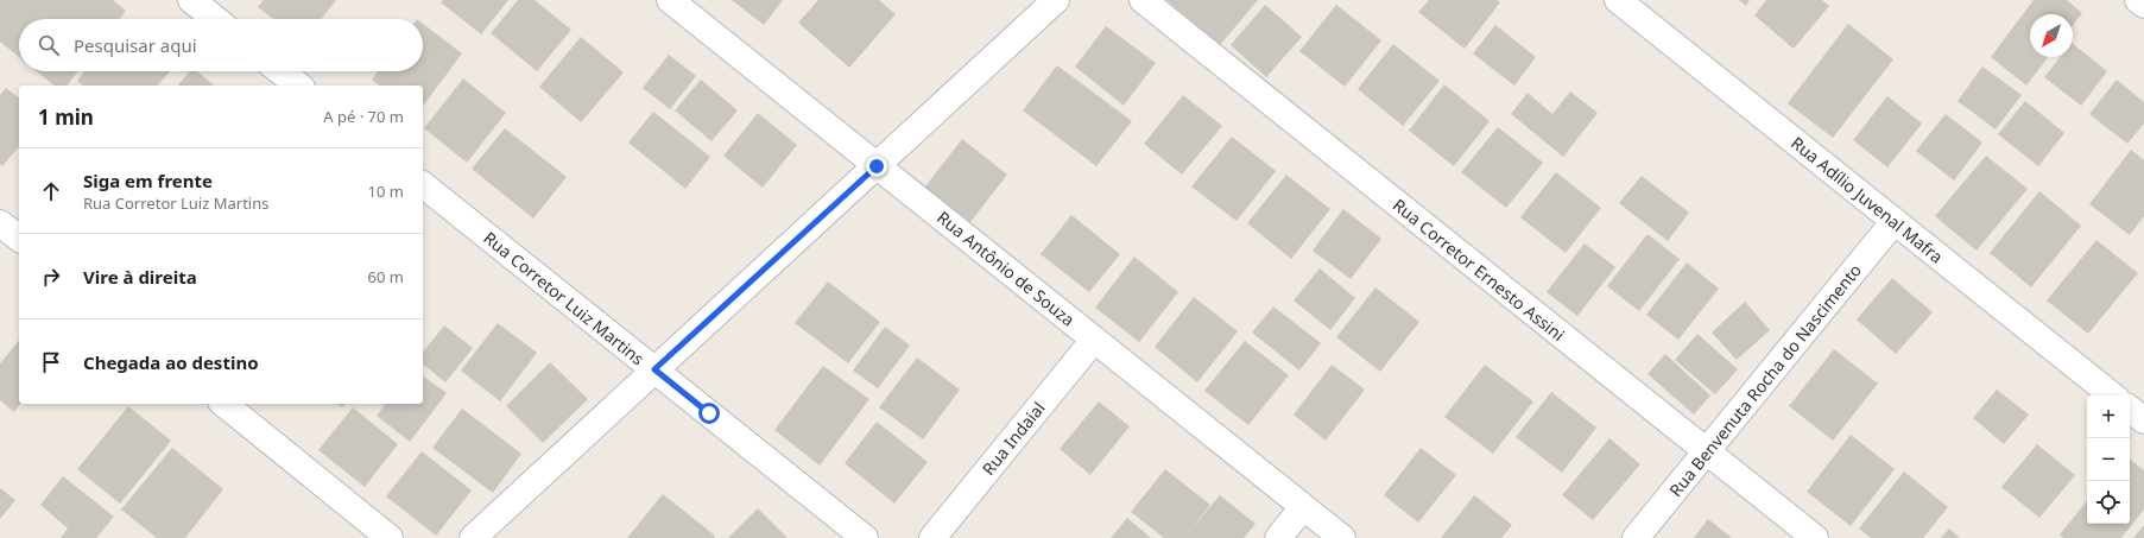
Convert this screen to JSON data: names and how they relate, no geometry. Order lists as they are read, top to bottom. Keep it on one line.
{"streets":{"street":["Rua Adílio Juvenal Mafra","Rua Antônio de Souza","Rua Corretor Ernesto Assini","Rua Corretor Luiz Martins","Rua Benvenuta Rocha do Nascimento","Rua Indaial"]},"crossings":[["Rua Adílio Juvenal Mafra","Rua Benvenuta Rocha do Nascimento"],["Rua Antônio de Souza","Rua Indaial"],["Rua Corretor Ernesto Assini","Rua Benvenuta Rocha do Nascimento"]],"north":"bottom left","page":{"search":"Pesquisar aqui","heading":["1 min","A pé · 70 m"],"list":[["Siga em frente","Rua Corretor Luiz Martins","10 m"],["Vire à direita","60 m"],"Chegada ao destino"],"map_buttons":["+","−"]}}
